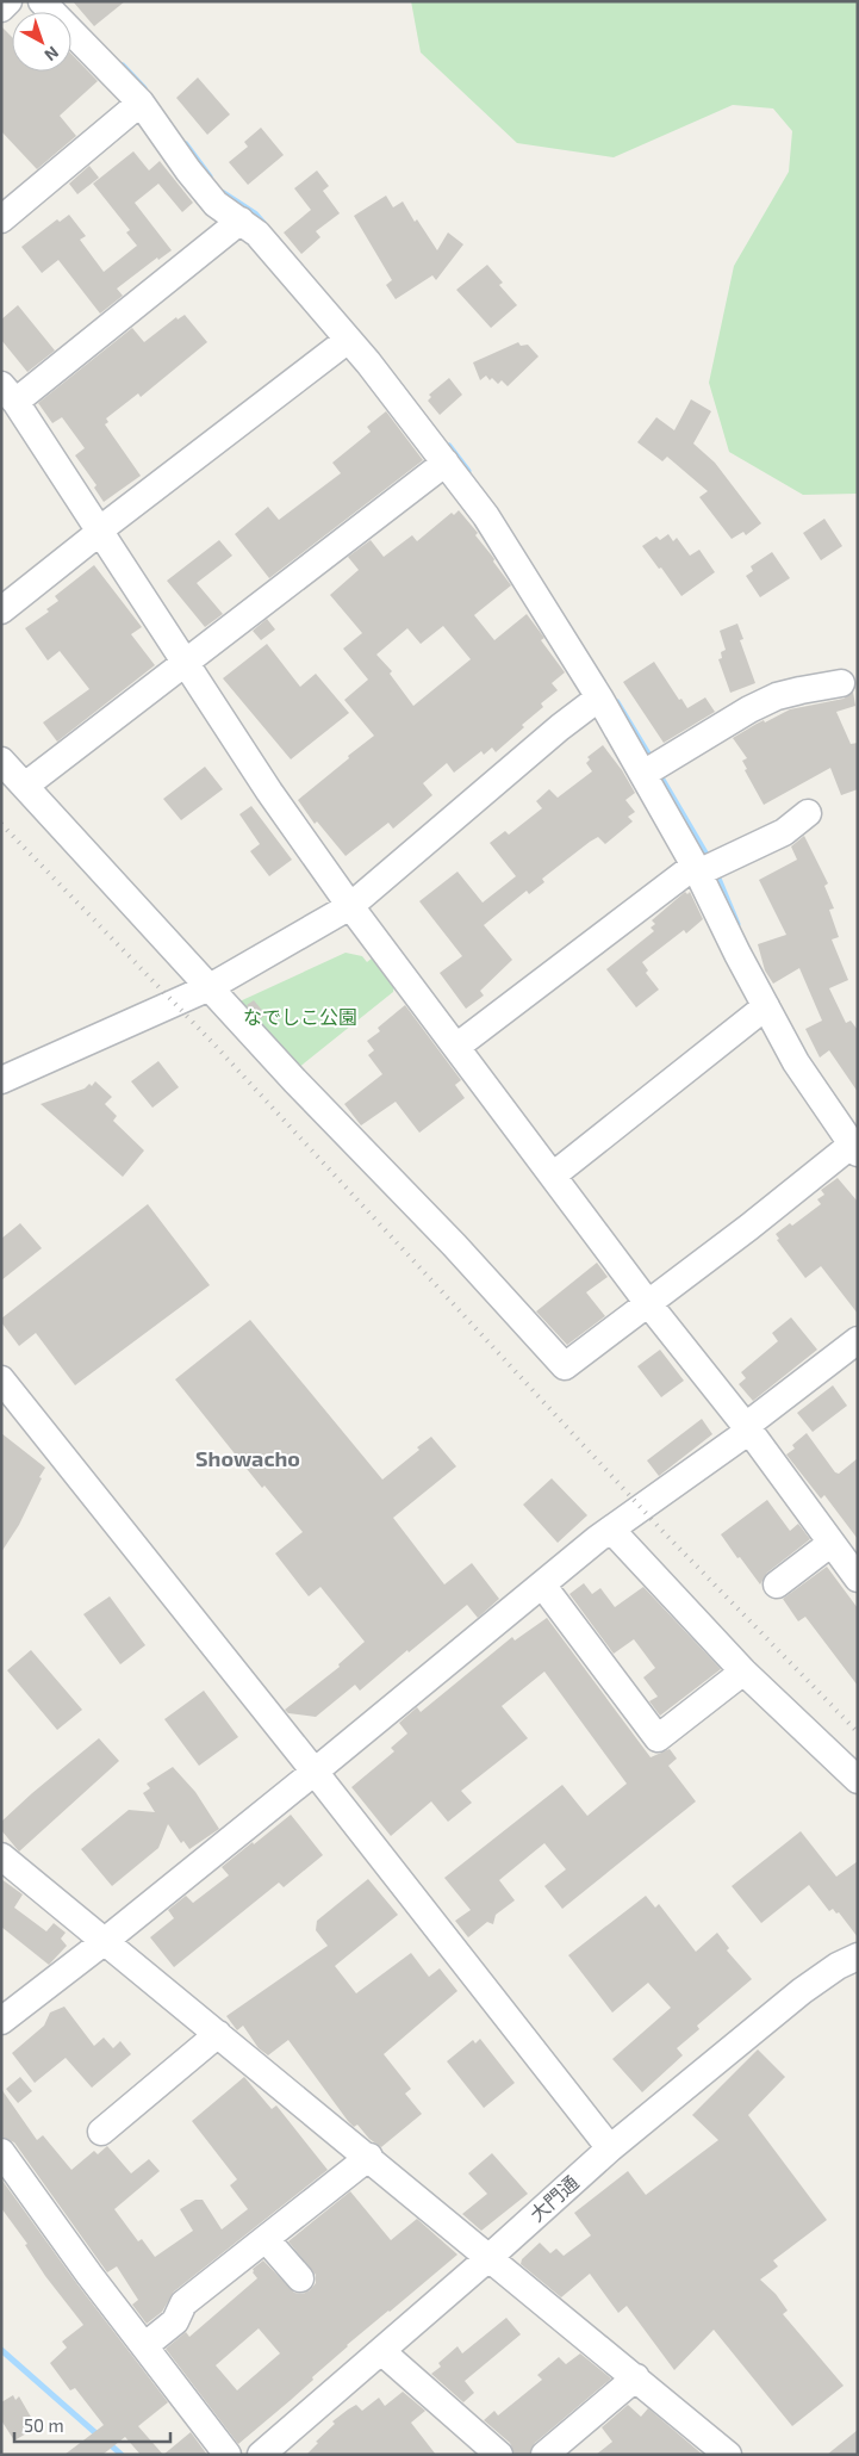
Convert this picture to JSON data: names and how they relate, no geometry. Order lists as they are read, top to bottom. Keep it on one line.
{"streets":{"street":["大門通"]},"districts":["Showacho"],"parks":["なでしこ公園"],"scale_bar":"50 m","north":"bottom right"}
